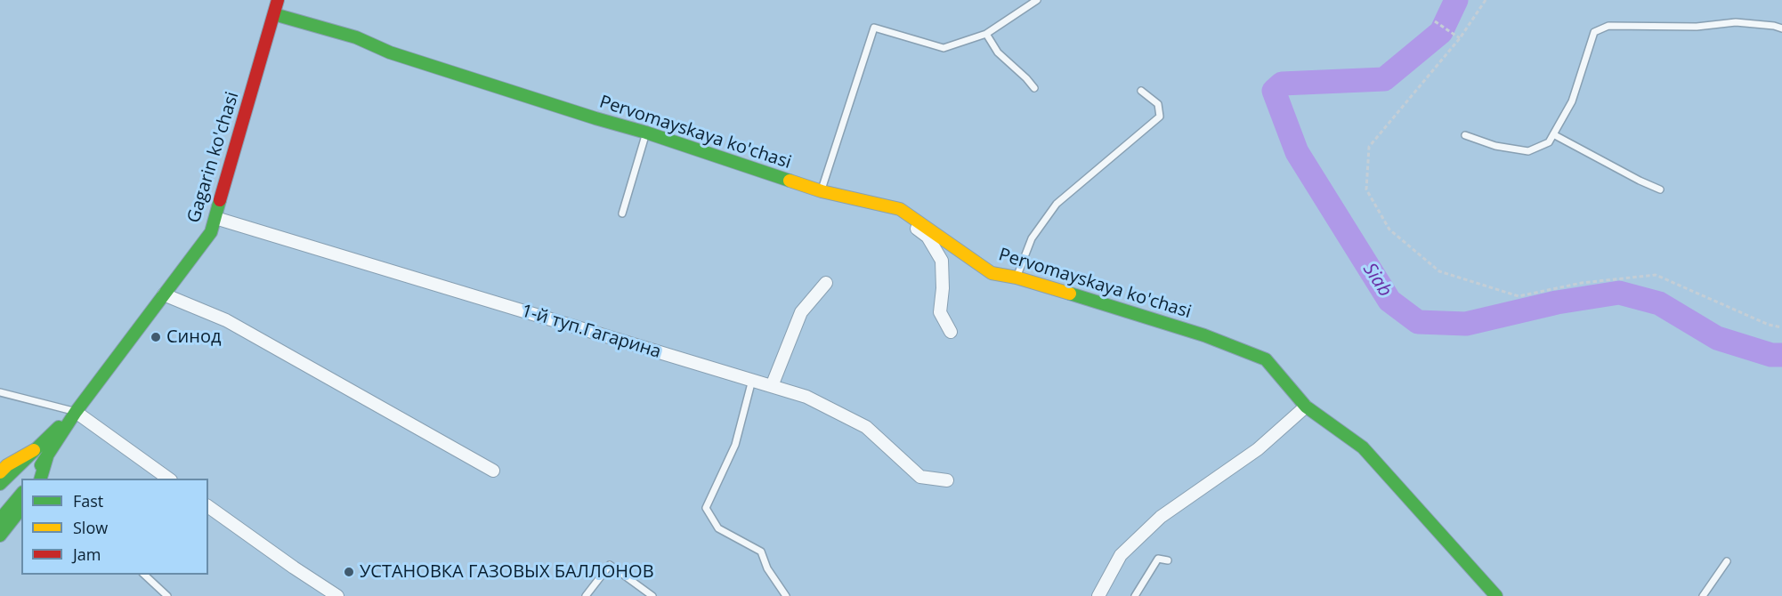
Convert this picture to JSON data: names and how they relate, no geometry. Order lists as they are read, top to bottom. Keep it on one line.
{"streets":{"street":["Pervomayskaya ko'chasi","Gagarin ko'chasi","1-й туп.Гагарина"]},"crossings":[["Pervomayskaya ko'chasi","Gagarin ko'chasi"],["Gagarin ko'chasi","1-й туп.Гагарина"]],"water":["Siab"],"places":["Синод","УСТАНОВКА ГАЗОВЫХ БАЛЛОНОВ"],"legend":["Fast","Slow","Jam"]}
